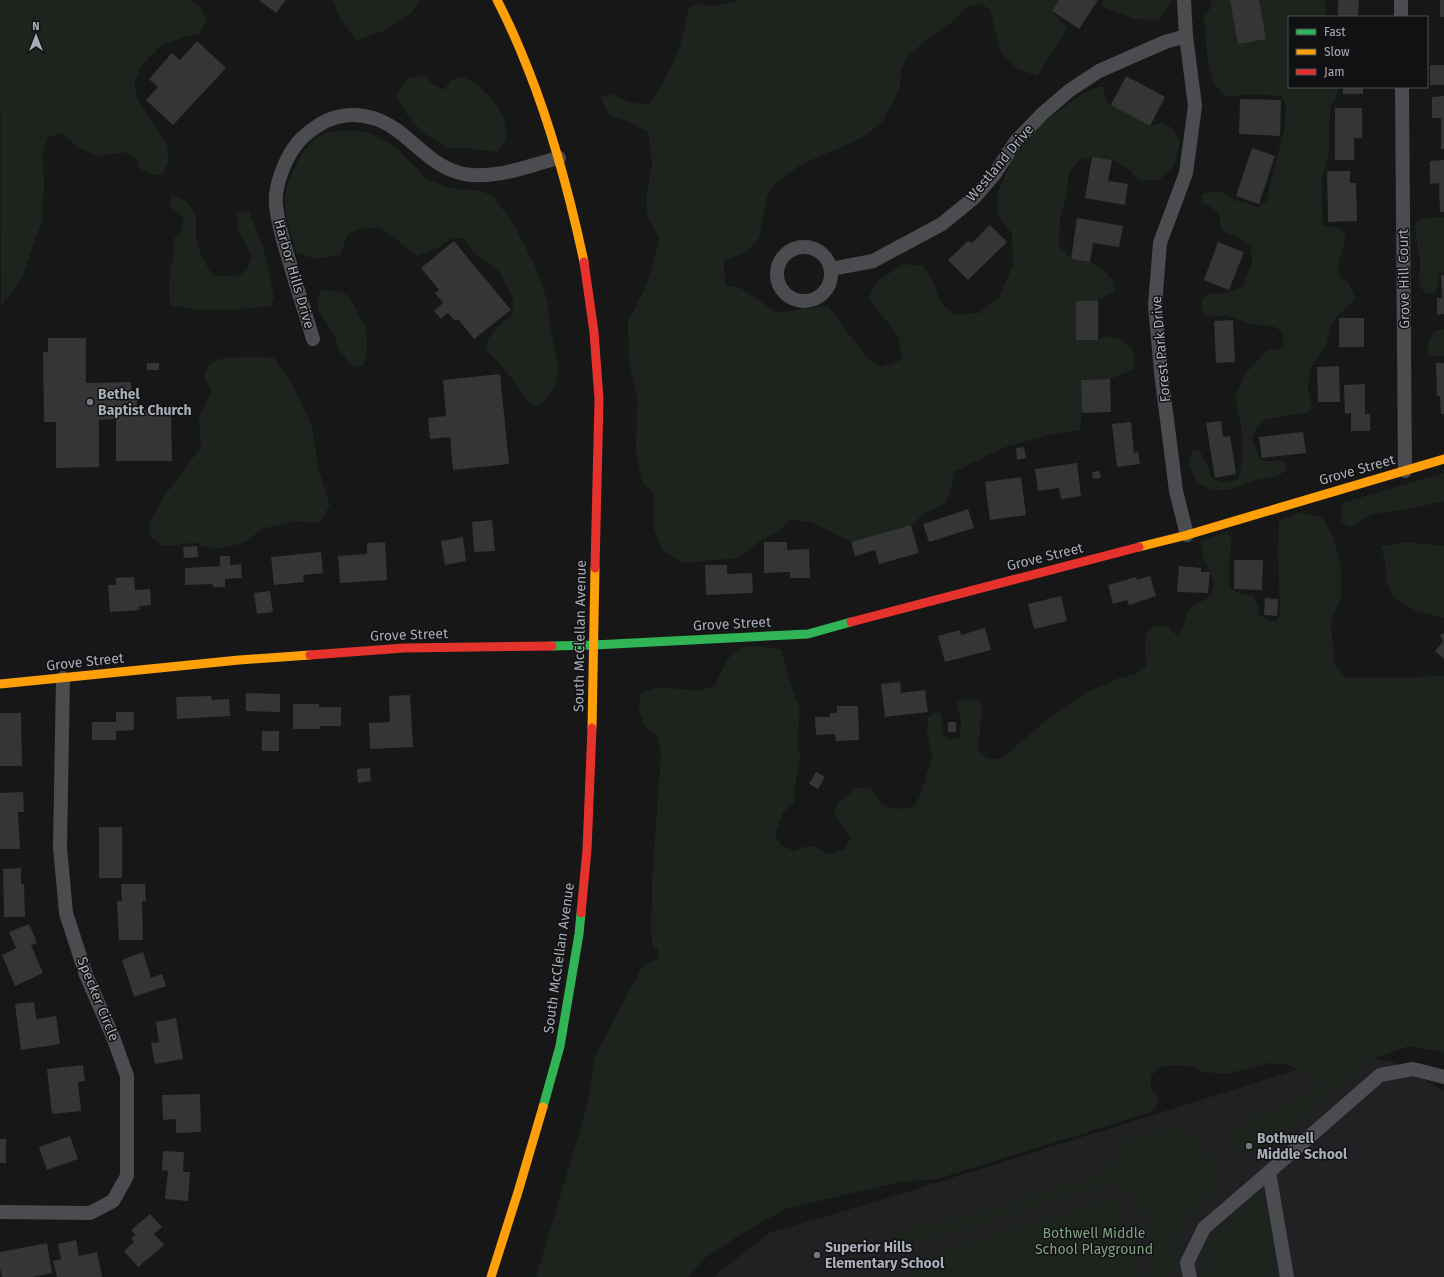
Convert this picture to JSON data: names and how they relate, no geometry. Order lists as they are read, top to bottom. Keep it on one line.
{"streets":{"main road":["Grove Street","South McClellan Avenue"],"street":["Westland Drive","Harbor Hills Drive","Grove Hill Court","Forest Park Drive","Specker Circle"]},"crossings":[["Westland Drive","Forest Park Drive"],["Harbor Hills Drive","South McClellan Avenue"],["Grove Hill Court","Grove Street"],["Forest Park Drive","Grove Street"],["Grove Street","South McClellan Avenue"],["Grove Street","Specker Circle"]],"parks":["Bothwell Middle School Playground"],"places":["Bethel Baptist Church","Bothwell Middle School","Superior Hills Elementary School"],"legend":["Fast","Slow","Jam"],"north":"top"}
